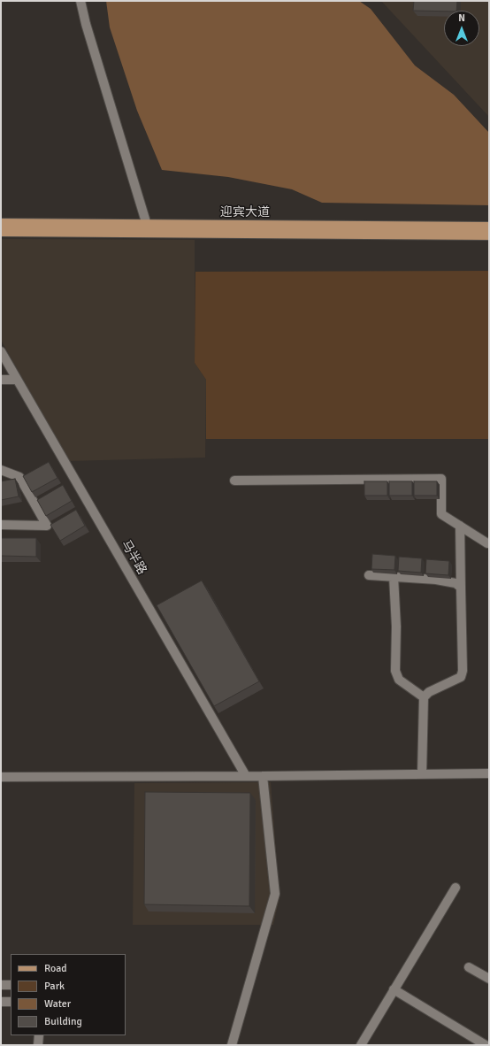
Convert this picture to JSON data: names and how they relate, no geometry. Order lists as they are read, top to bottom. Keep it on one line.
{"streets":{"main road":["迎宾大道"],"street":["马半路"]},"legend":["Road","Park","Water","Building"],"north":"top"}
